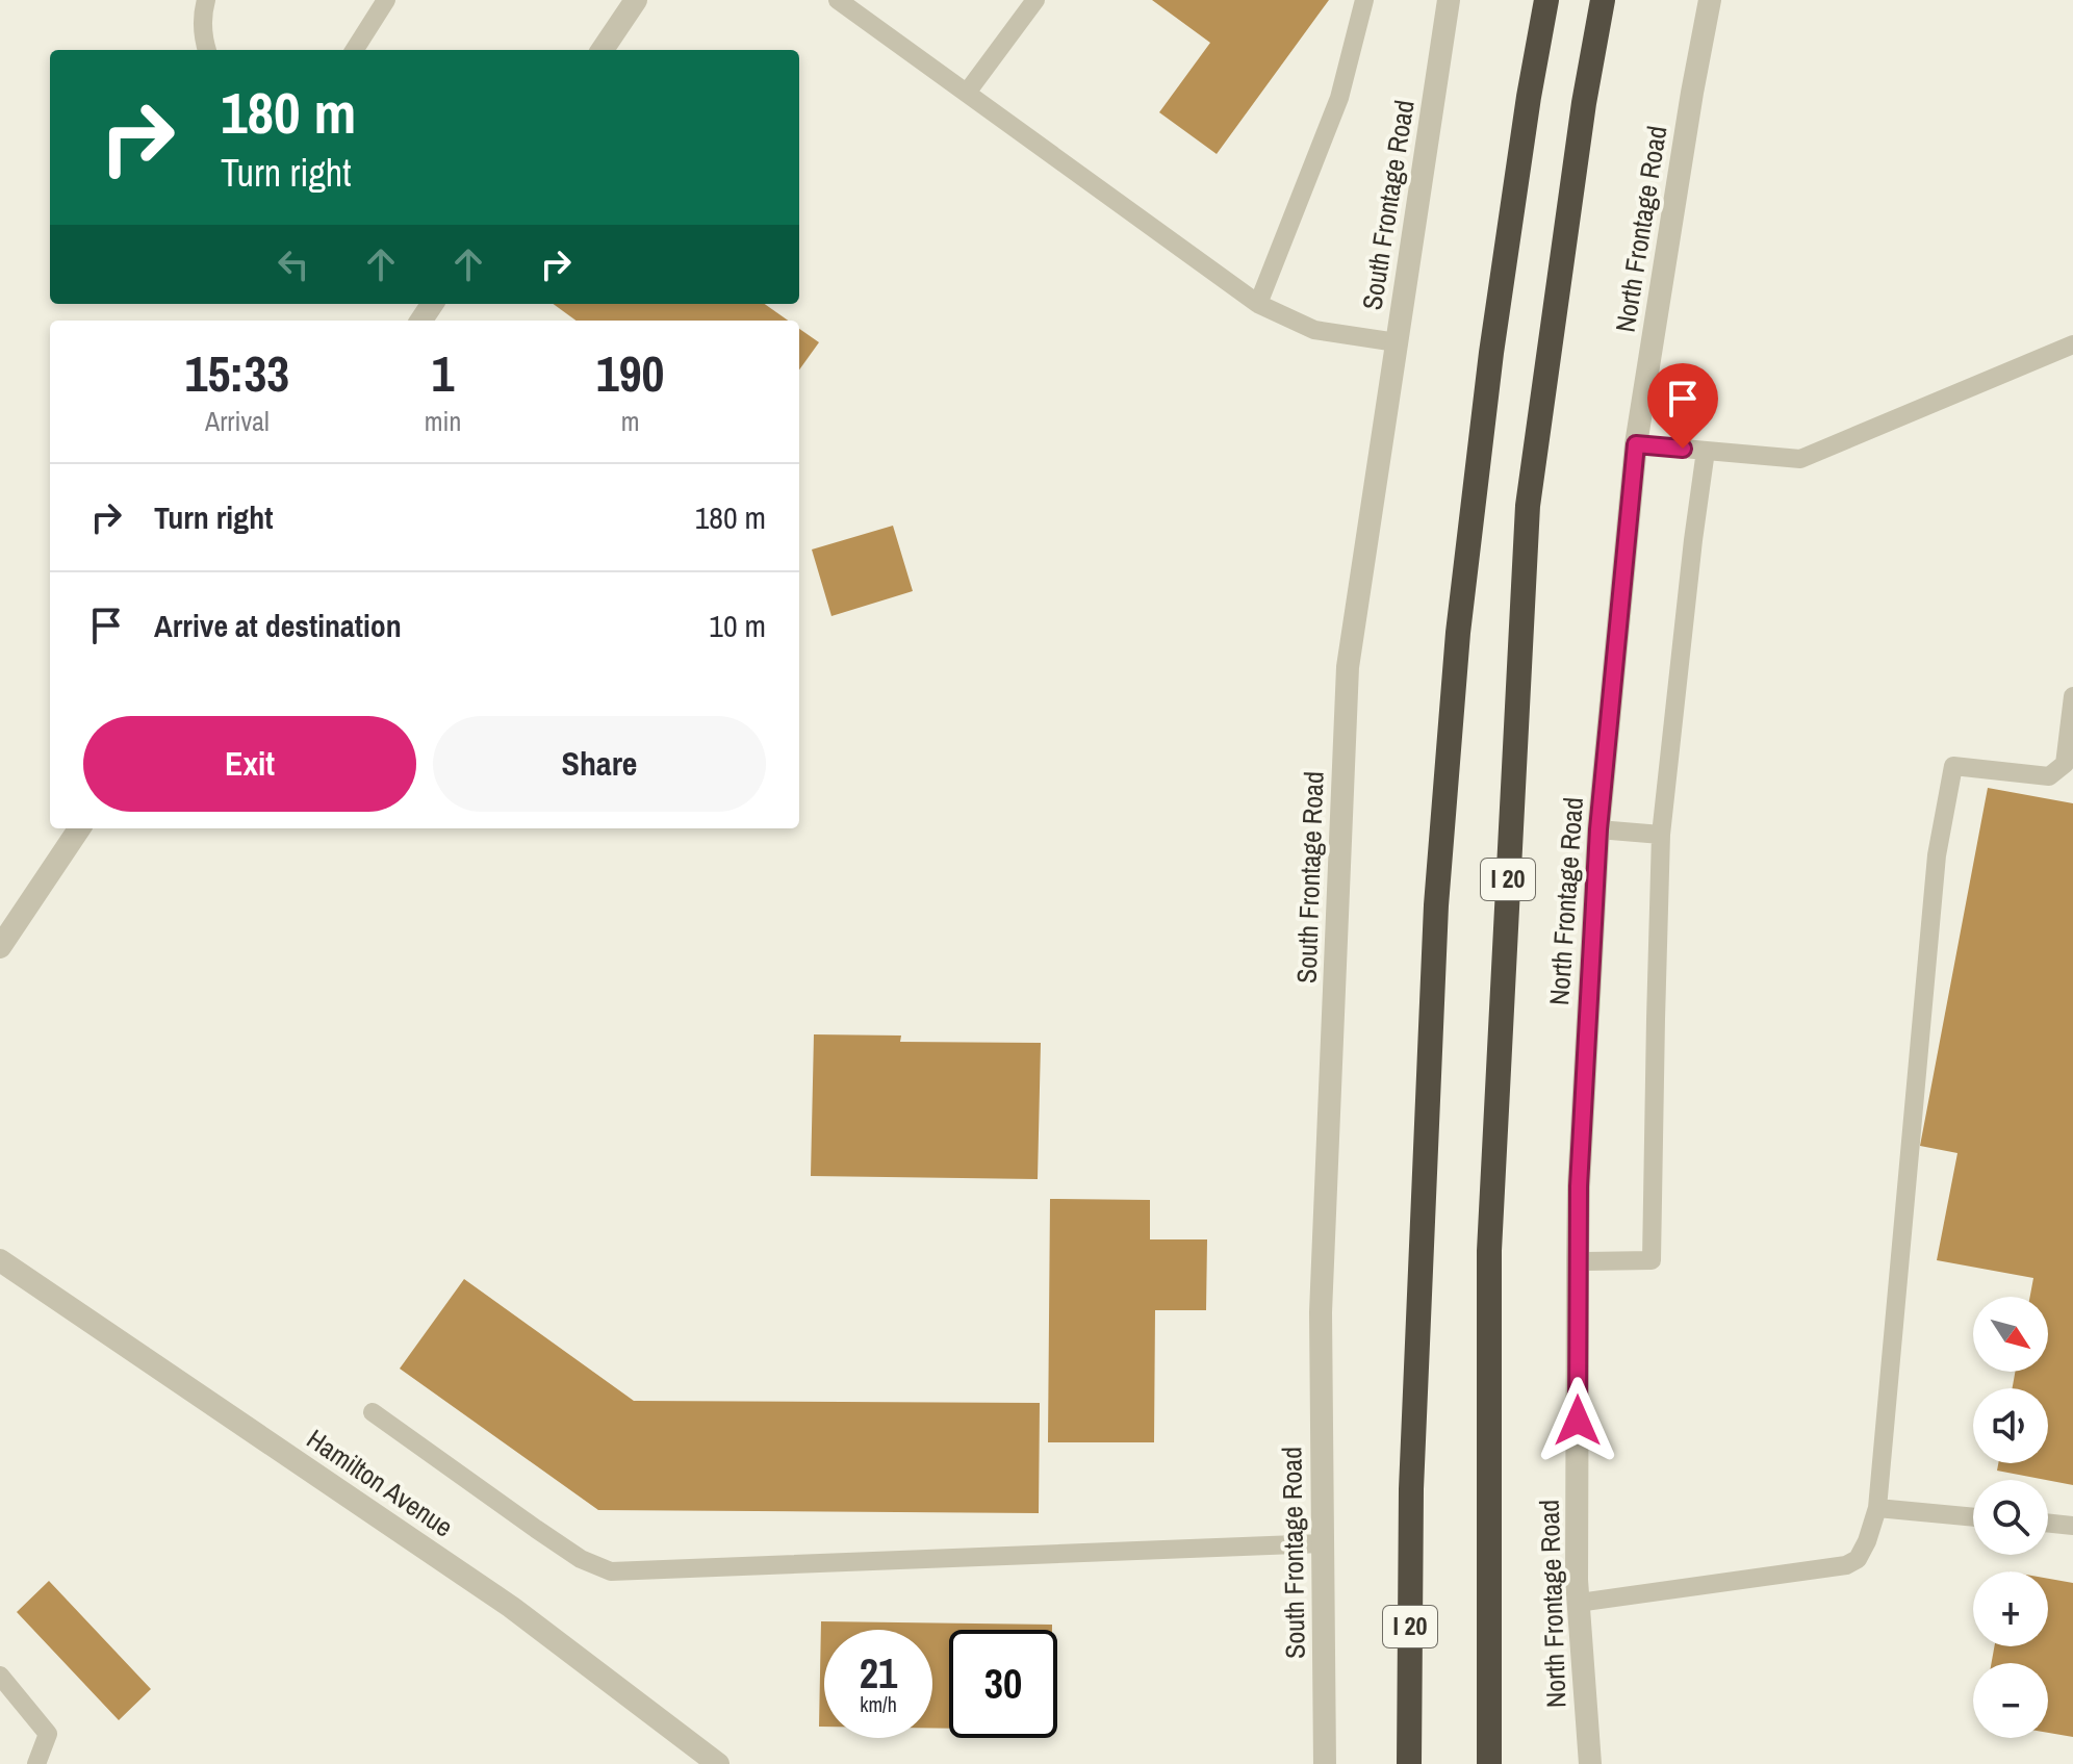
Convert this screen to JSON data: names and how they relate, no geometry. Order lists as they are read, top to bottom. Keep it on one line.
{"streets":{"highway":["I 20"],"street":["South Frontage Road","North Frontage Road","Hamilton Avenue"]},"north":"bottom right","page":{"turn":["180 m","Turn right"],"eta":["15:33","Arrival","1","min","190","m"],"list":[{"name":"Turn right","value":"180 m"},{"name":"Arrive at destination","value":"10 m"}],"buttons":["Exit","Share"],"map_buttons":["+","−"],"speed":"21 km/h","limit":"30"}}
